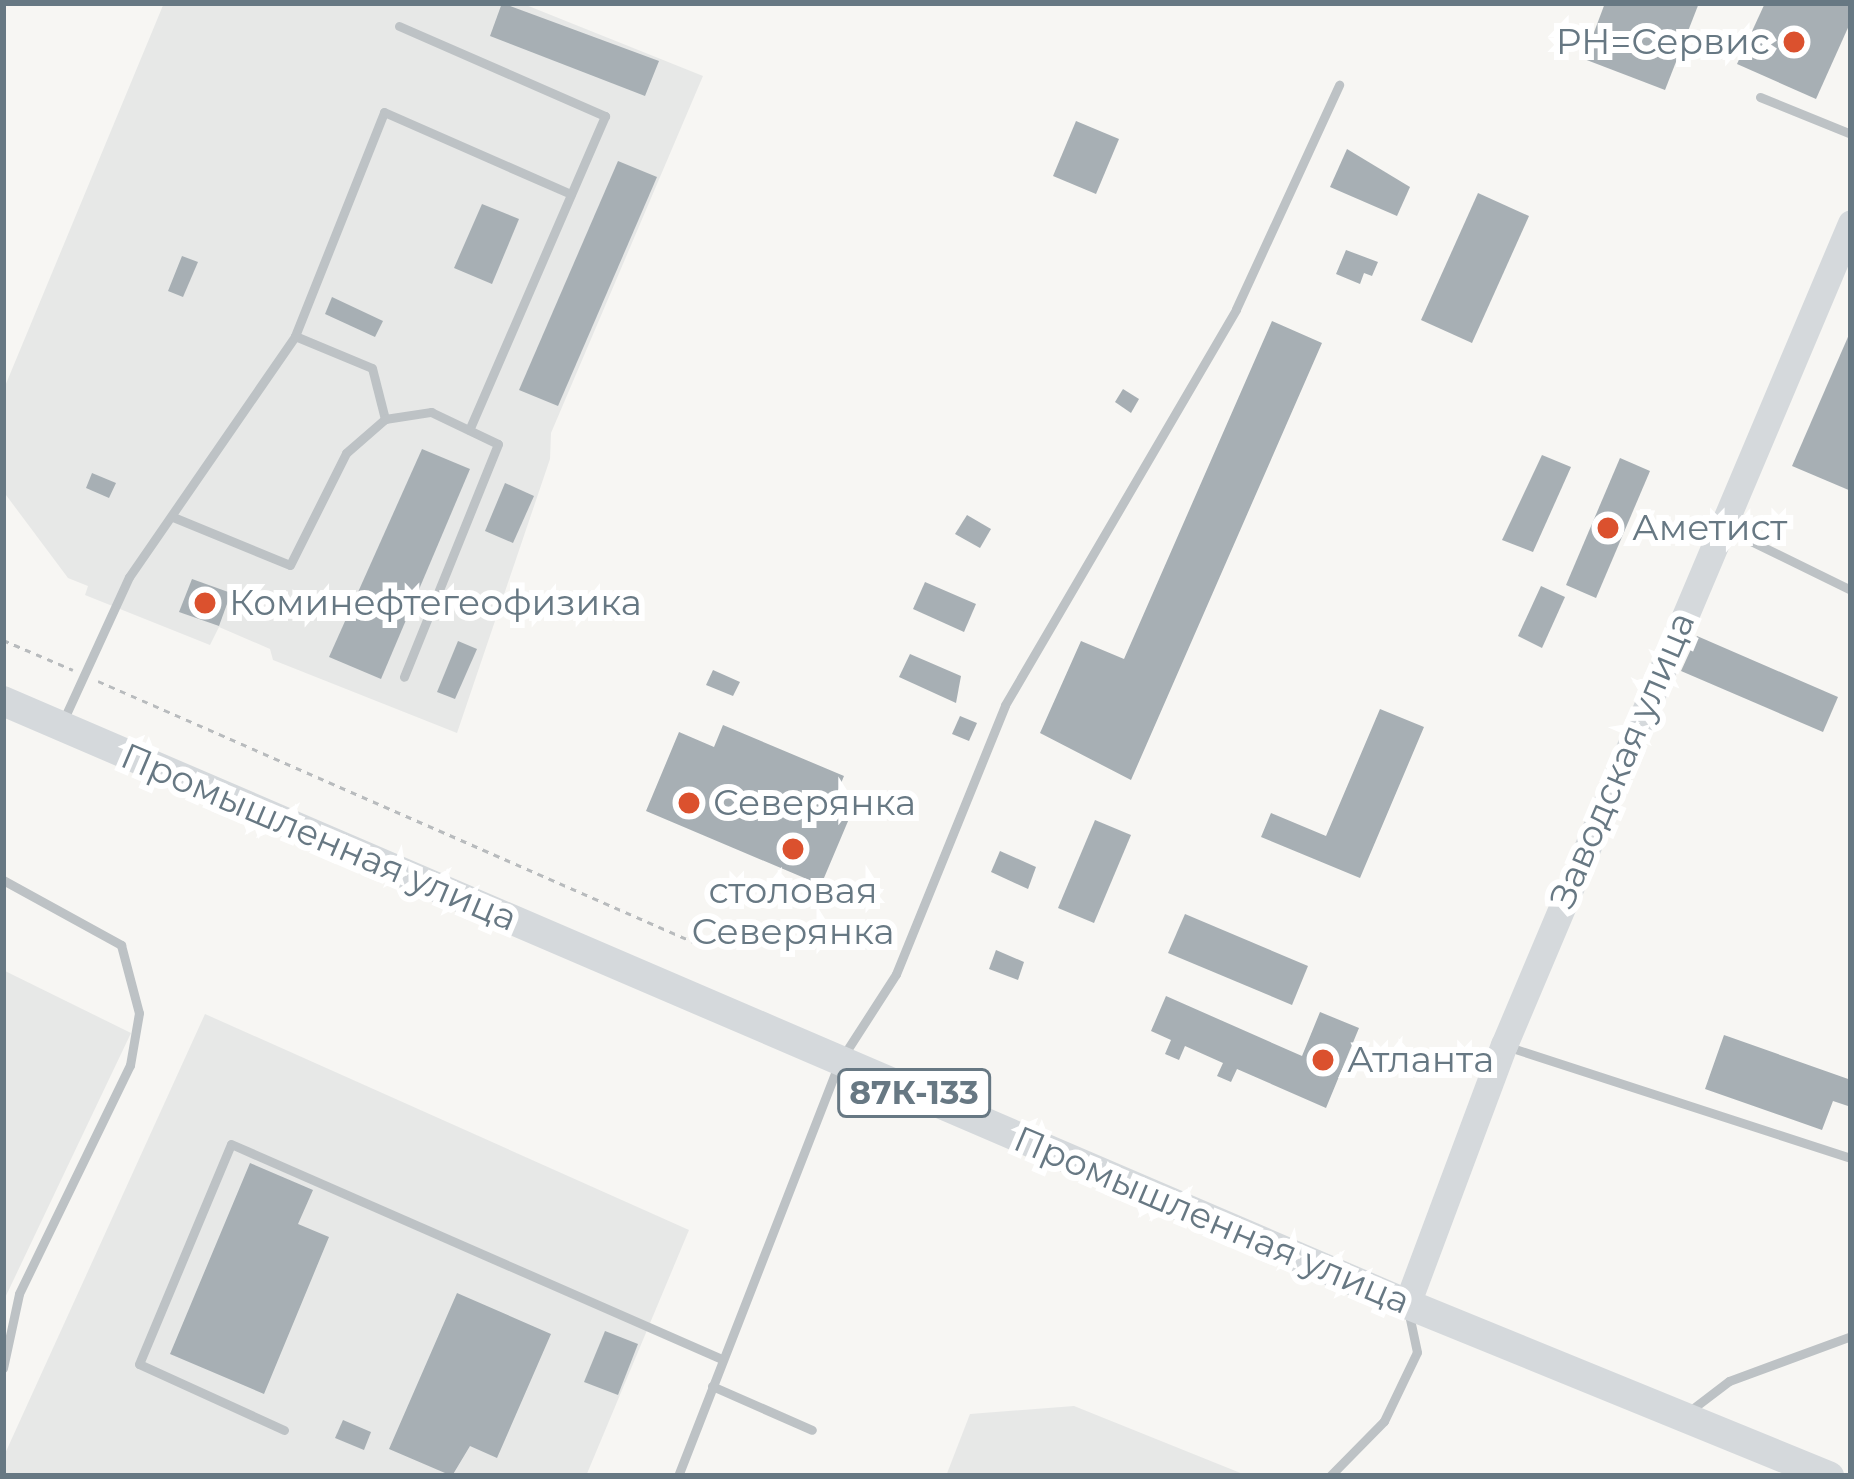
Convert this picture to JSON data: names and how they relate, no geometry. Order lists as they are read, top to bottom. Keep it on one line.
{"streets":{"main road":["Промышленная улица","87К-133"],"street":["Заводская улица"]},"crossings":[["Заводская улица","Промышленная улица"]],"places":["РН=Сервис","Аметист","Коминефтегеофизика","Северянка","столовая Северянка","Атланта"]}
